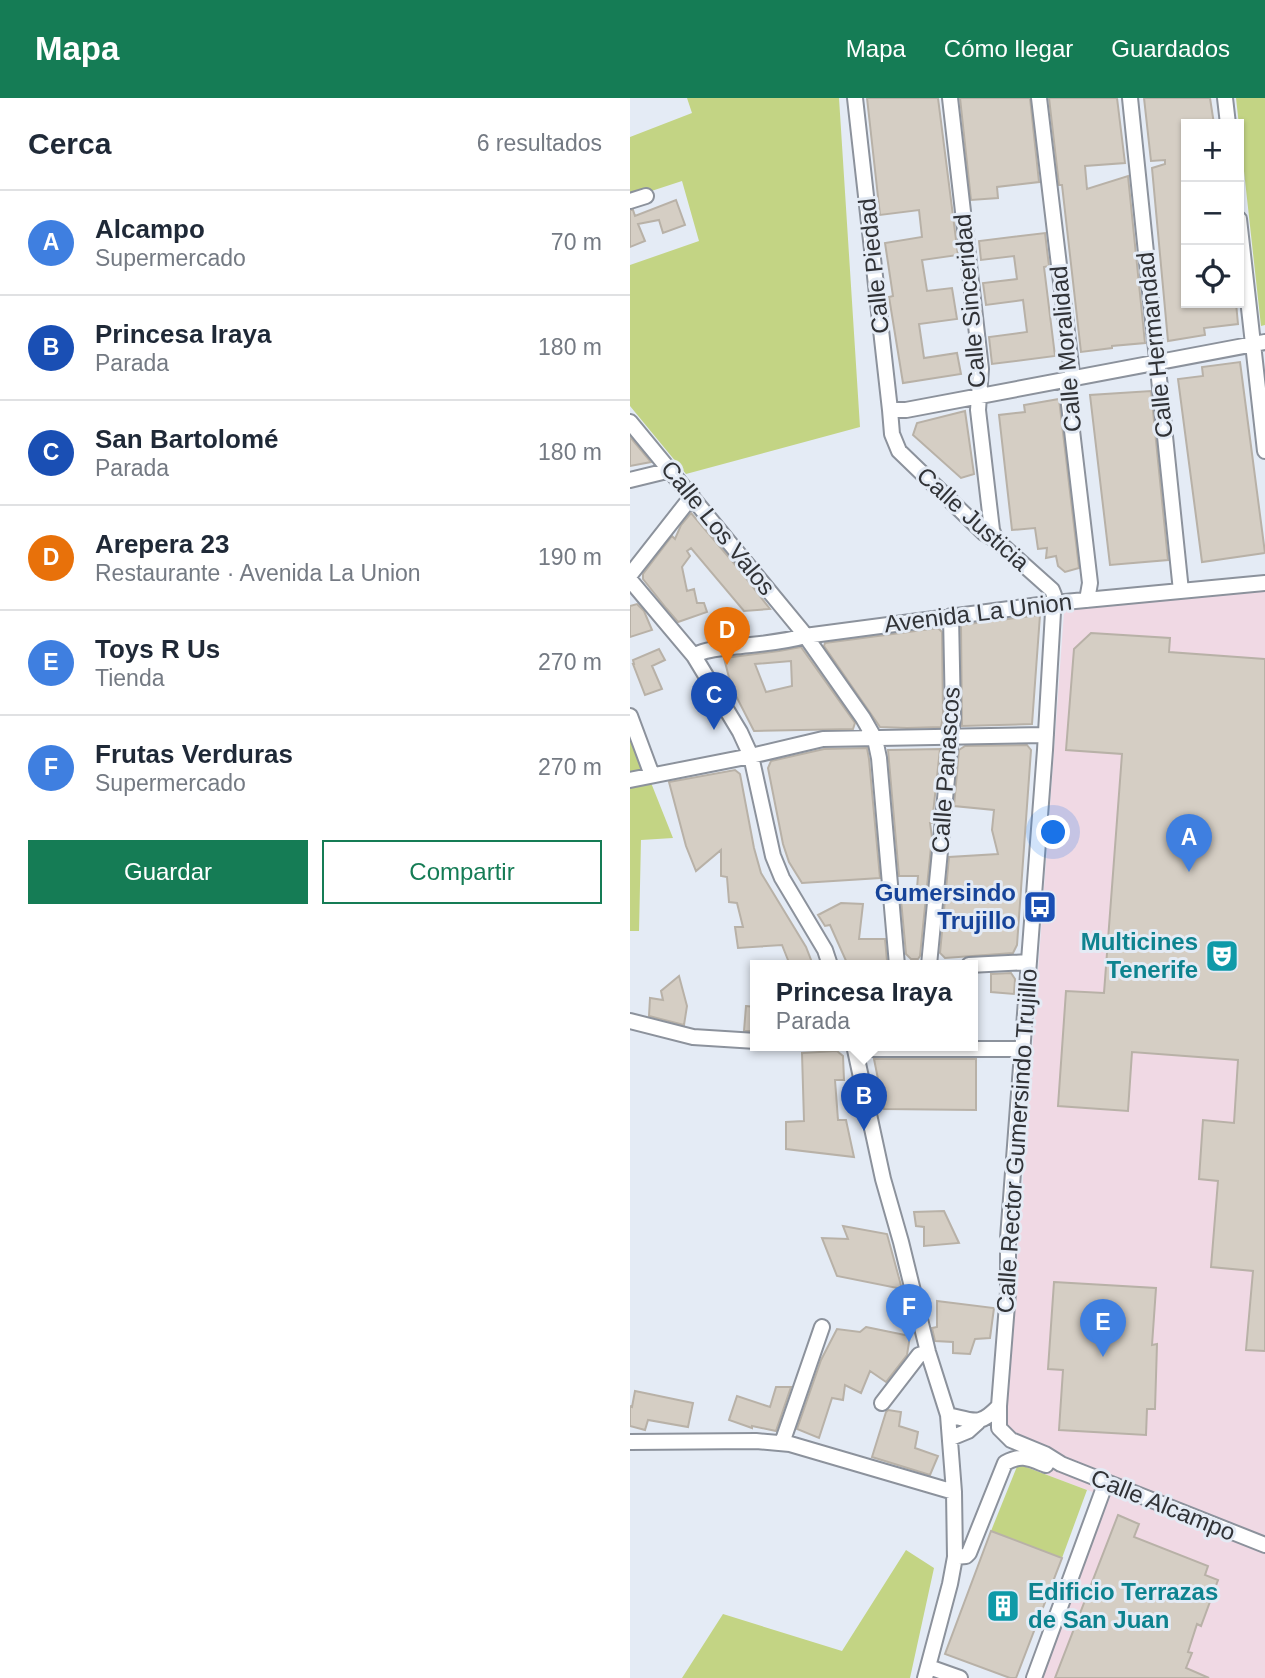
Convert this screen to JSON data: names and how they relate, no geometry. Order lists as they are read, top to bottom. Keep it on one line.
{"streets":{"street":["Calle Piedad","Calle Sinceridad","Calle Hermandad","Calle Moralidad","Calle Justicia","Calle Los Valos","Avenida La Union","Calle Panascos","Calle Rector Gumersindo Trujillo","Calle Alcampo"]},"crossings":[["Calle Piedad","Calle Justicia"],["Calle Sinceridad","Calle Justicia"],["Calle Hermandad","Avenida La Union"],["Calle Moralidad","Avenida La Union"],["Calle Justicia","Avenida La Union"],["Calle Justicia","Calle Rector Gumersindo Trujillo"],["Calle Los Valos","Avenida La Union"],["Avenida La Union","Calle Panascos"],["Avenida La Union","Calle Rector Gumersindo Trujillo"],["Calle Rector Gumersindo Trujillo","Calle Alcampo"]],"places":{"bus stop":["Gumersindo Trujillo"],"theatre":["Multicines Tenerife"],"building":["Edificio Terrazas de San Juan"]},"page":{"header":"Mapa","nav":["Mapa","Cómo llegar","Guardados"],"heading":["Cerca","6 resultados"],"map_buttons":["+","−"],"list":[{"mark":"A","name":"Alcampo","note":"Supermercado","value":"70 m"},{"mark":"B","name":"Princesa Iraya","note":"Parada","value":"180 m"},{"mark":"C","name":"San Bartolomé","note":"Parada","value":"180 m"},{"mark":"D","name":"Arepera 23","note":"Restaurante · Avenida La Union","value":"190 m"},{"mark":"E","name":"Toys R Us","note":"Tienda","value":"270 m"},{"mark":"F","name":"Frutas Verduras","note":"Supermercado","value":"270 m"}],"pins":["D","C","A","B","F","E"],"buttons":["Guardar","Compartir"],"popup":["Princesa Iraya","Parada"]}}
